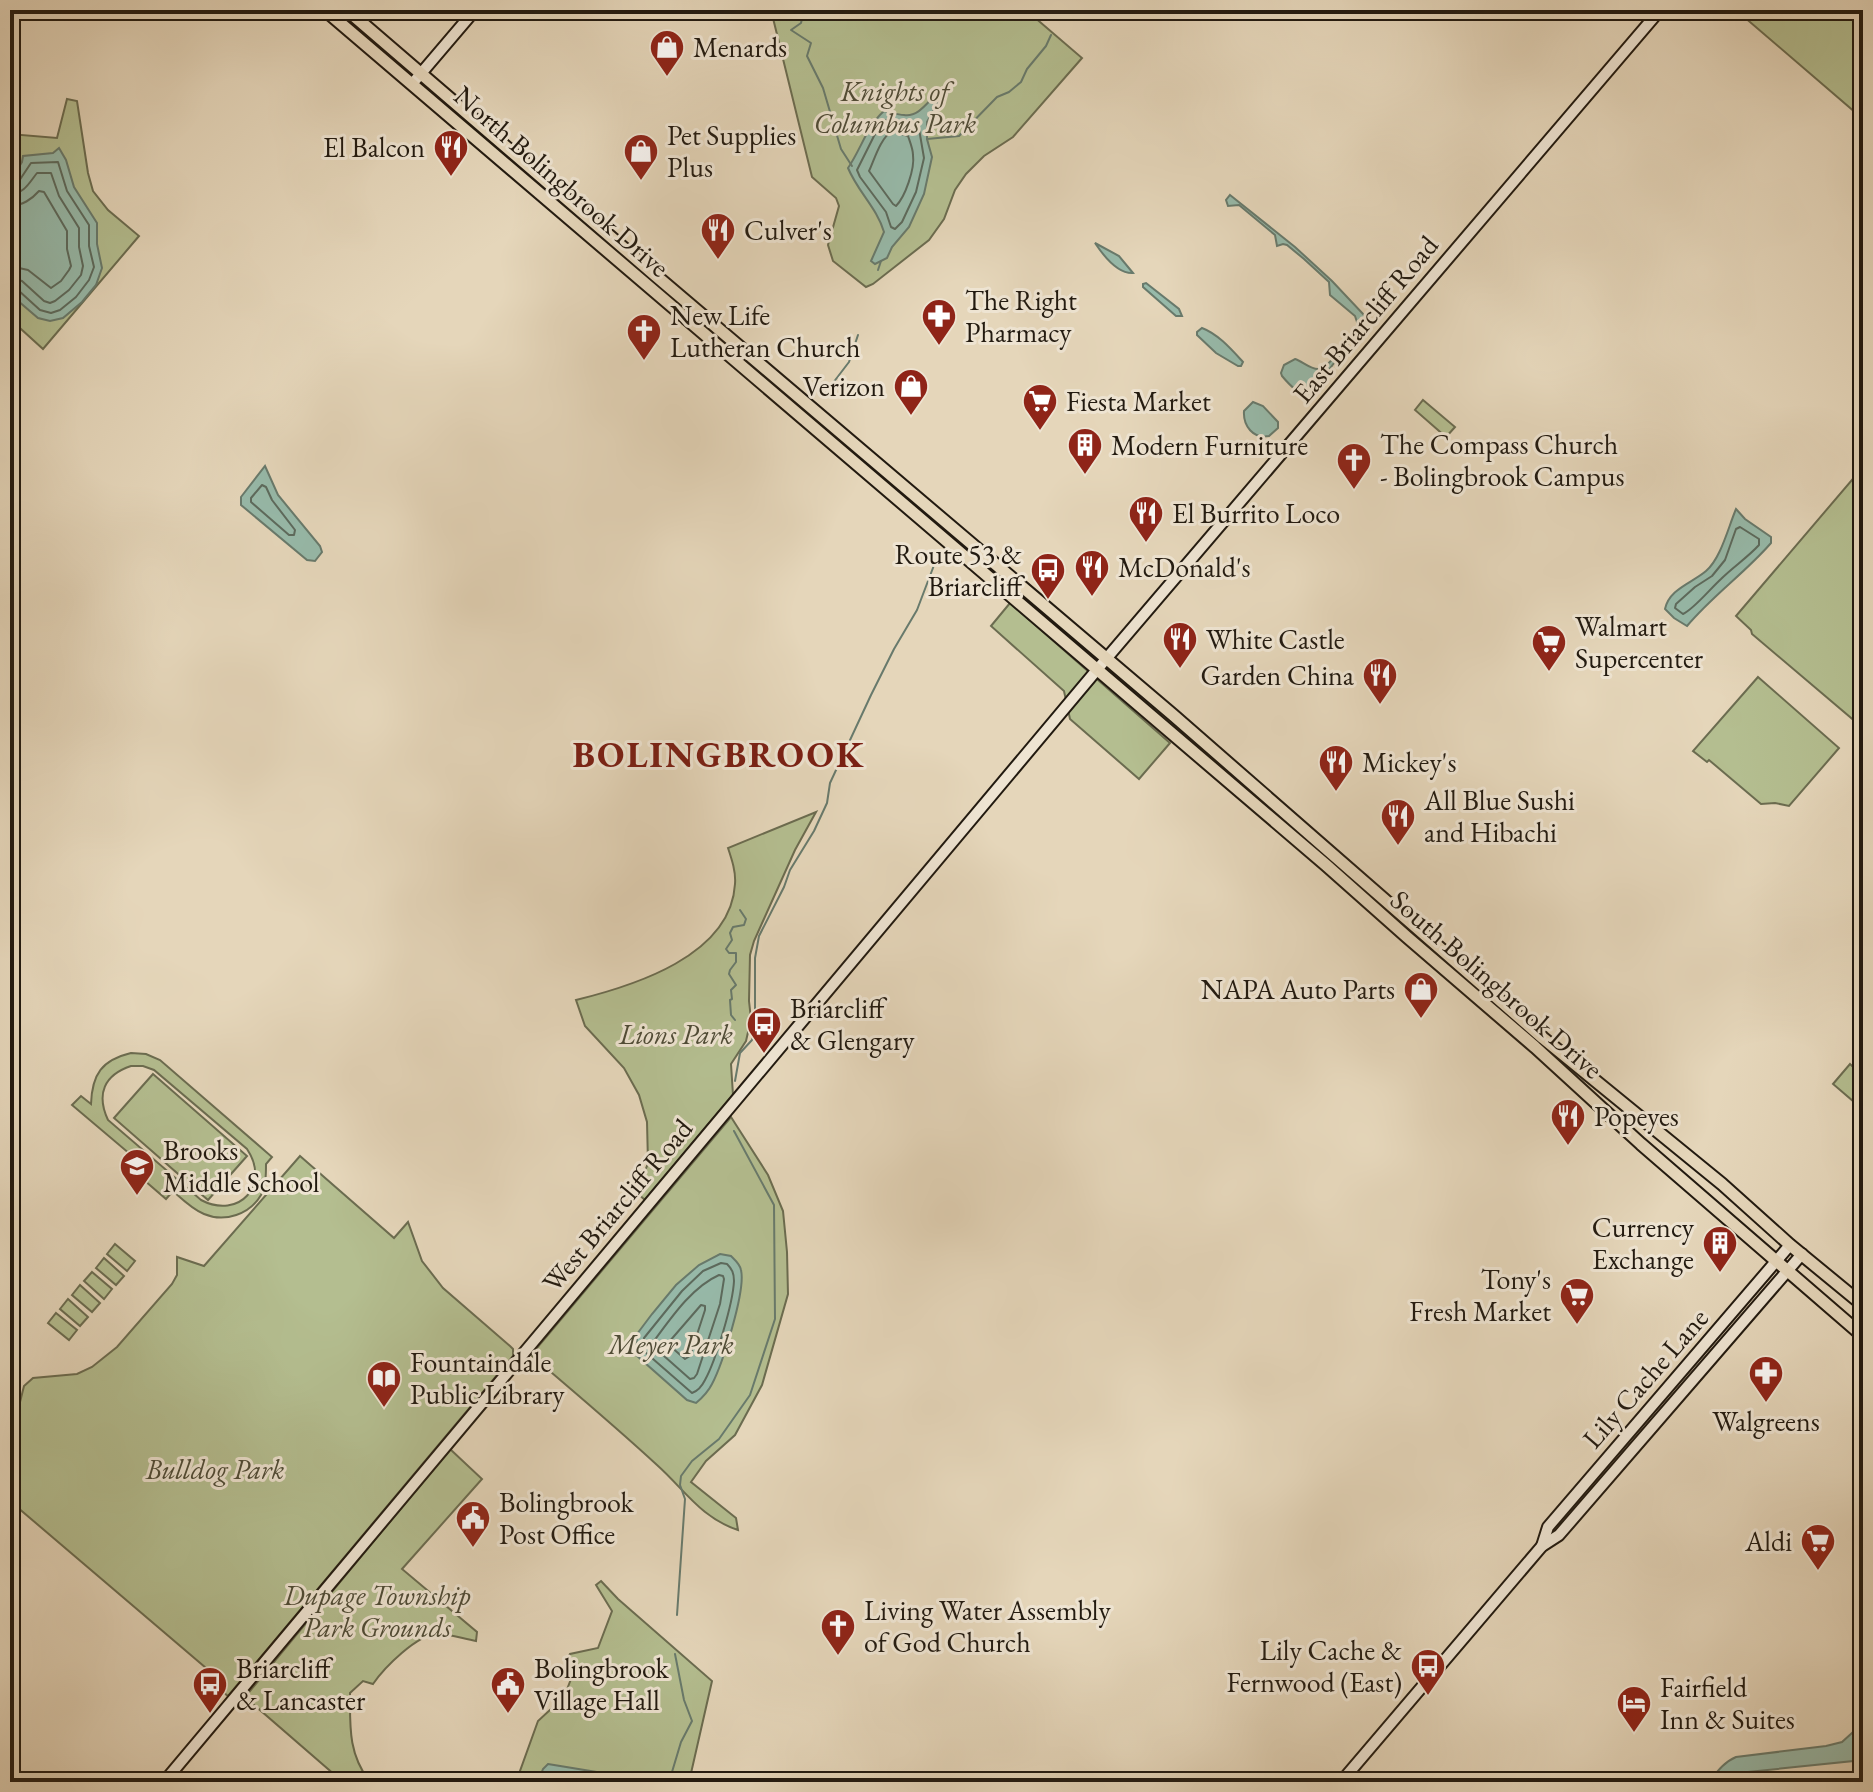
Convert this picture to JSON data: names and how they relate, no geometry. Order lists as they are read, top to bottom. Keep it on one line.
{"streets":{"main road":["North Bolingbrook Drive","South Bolingbrook Drive"],"street":["East Briarcliff Road","West Briarcliff Road","Lily Cache Lane"]},"crossings":[["North Bolingbrook Drive","East Briarcliff Road"],["North Bolingbrook Drive","South Bolingbrook Drive"],["North Bolingbrook Drive","West Briarcliff Road"],["East Briarcliff Road","South Bolingbrook Drive"],["East Briarcliff Road","West Briarcliff Road"],["South Bolingbrook Drive","West Briarcliff Road"],["South Bolingbrook Drive","Lily Cache Lane"]],"districts":["BOLINGBROOK"],"parks":["Knights of Columbus Park","Lions Park","Meyer Park","Bulldog Park","Dupage Township Park Grounds"],"places":{"shop":["Menards","Pet Supplies Plus","Verizon","NAPA Auto Parts"],"restaurant":["El Balcon","Culver's","El Burrito Loco","McDonald's","White Castle","Garden China","Mickey's","All Blue Sushi and Hibachi","Popeyes"],"pharmacy":["The Right Pharmacy","Walgreens"],"church":["New Life Lutheran Church","The Compass Church - Bolingbrook Campus","Living Water Assembly of God Church"],"supermarket":["Fiesta Market","Walmart Supercenter","Tony's Fresh Market","Aldi"],"building":["Modern Furniture","Currency Exchange"],"bus stop":["Route 53 & Briarcliff","Briarcliff & Glengary","Lily Cache & Fernwood (East)","Briarcliff & Lancaster"],"school or university":["Brooks Middle School"],"library":["Fountaindale Public Library"],"public building":["Bolingbrook Post Office","Bolingbrook Village Hall"],"hotel":["Fairfield Inn & Suites"]}}
